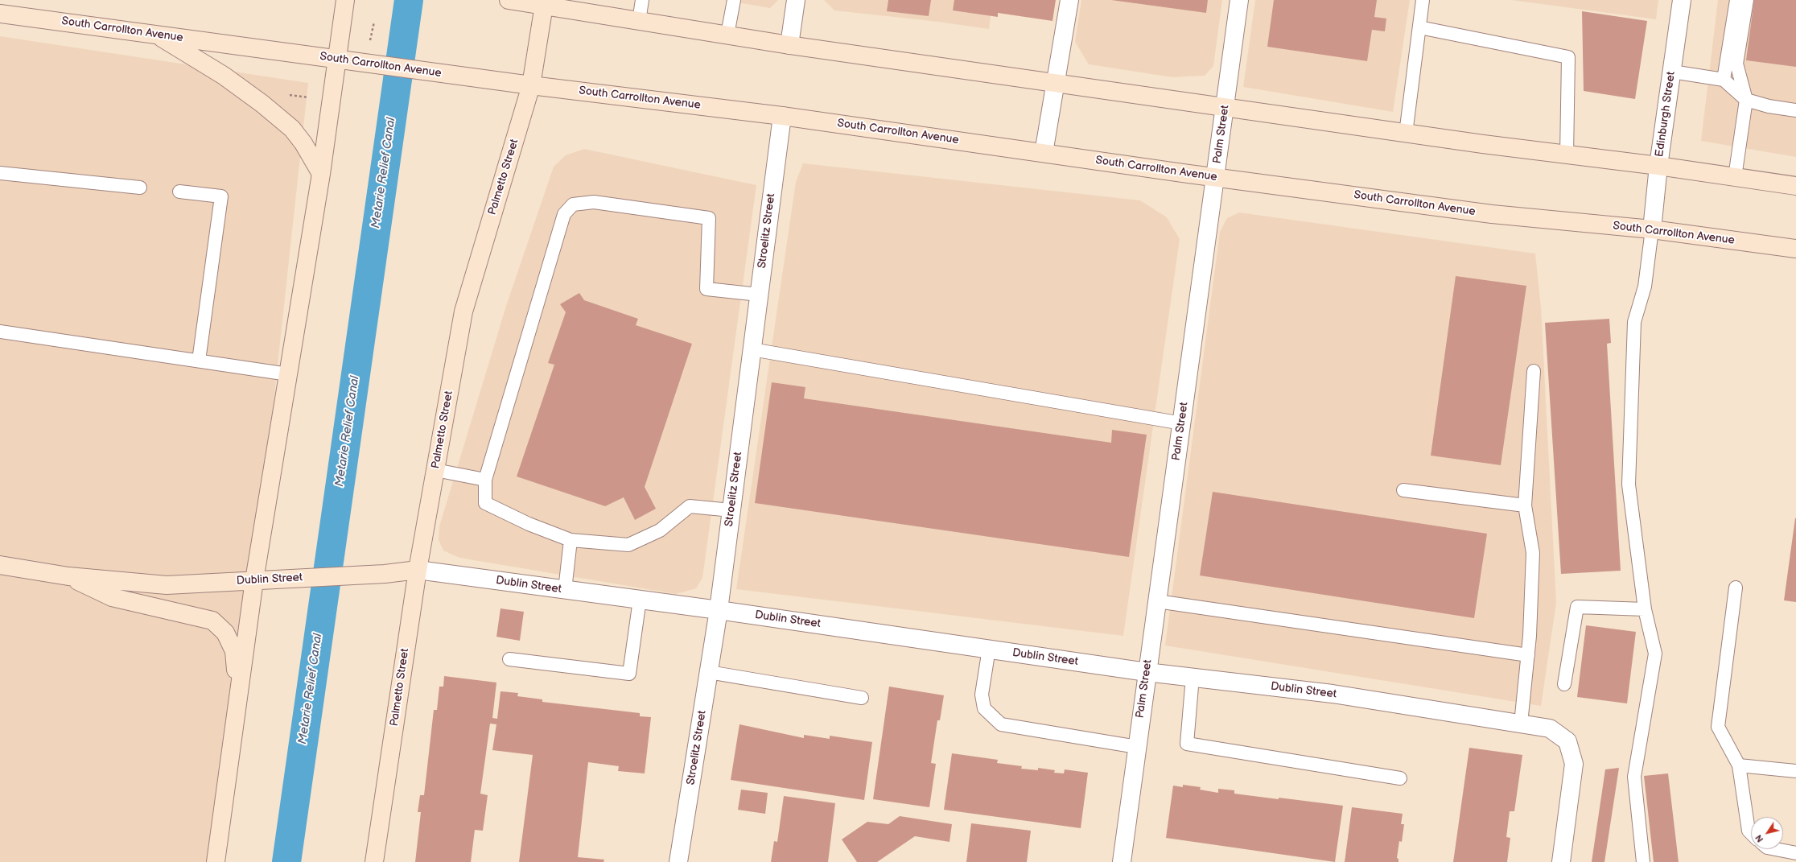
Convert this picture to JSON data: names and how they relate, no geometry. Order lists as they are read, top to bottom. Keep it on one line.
{"streets":{"main road":["South Carrollton Avenue","Palmetto Street","Dublin Street"],"street":["Edinburgh Street","Palm Street","Stroelitz Street"]},"crossings":[["South Carrollton Avenue","Edinburgh Street"],["South Carrollton Avenue","Palm Street"],["South Carrollton Avenue","Palmetto Street"],["South Carrollton Avenue","Stroelitz Street"],["Palm Street","Dublin Street"],["Palmetto Street","Dublin Street"],["Stroelitz Street","Dublin Street"]],"water":["Metarie Relief Canal"],"north":"bottom left"}
